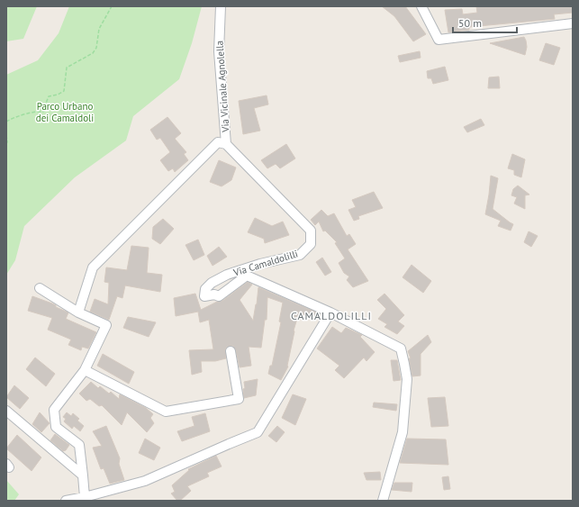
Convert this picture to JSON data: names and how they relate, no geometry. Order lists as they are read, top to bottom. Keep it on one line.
{"streets":{"street":["Via Vicinale Agnolella","Via Camaldolilli"]},"crossings":[["Via Vicinale Agnolella","Via Camaldolilli"]],"districts":["CAMALDOLILLI"],"parks":["Parco Urbano dei Camaldoli"],"scale_bar":"50 m"}
